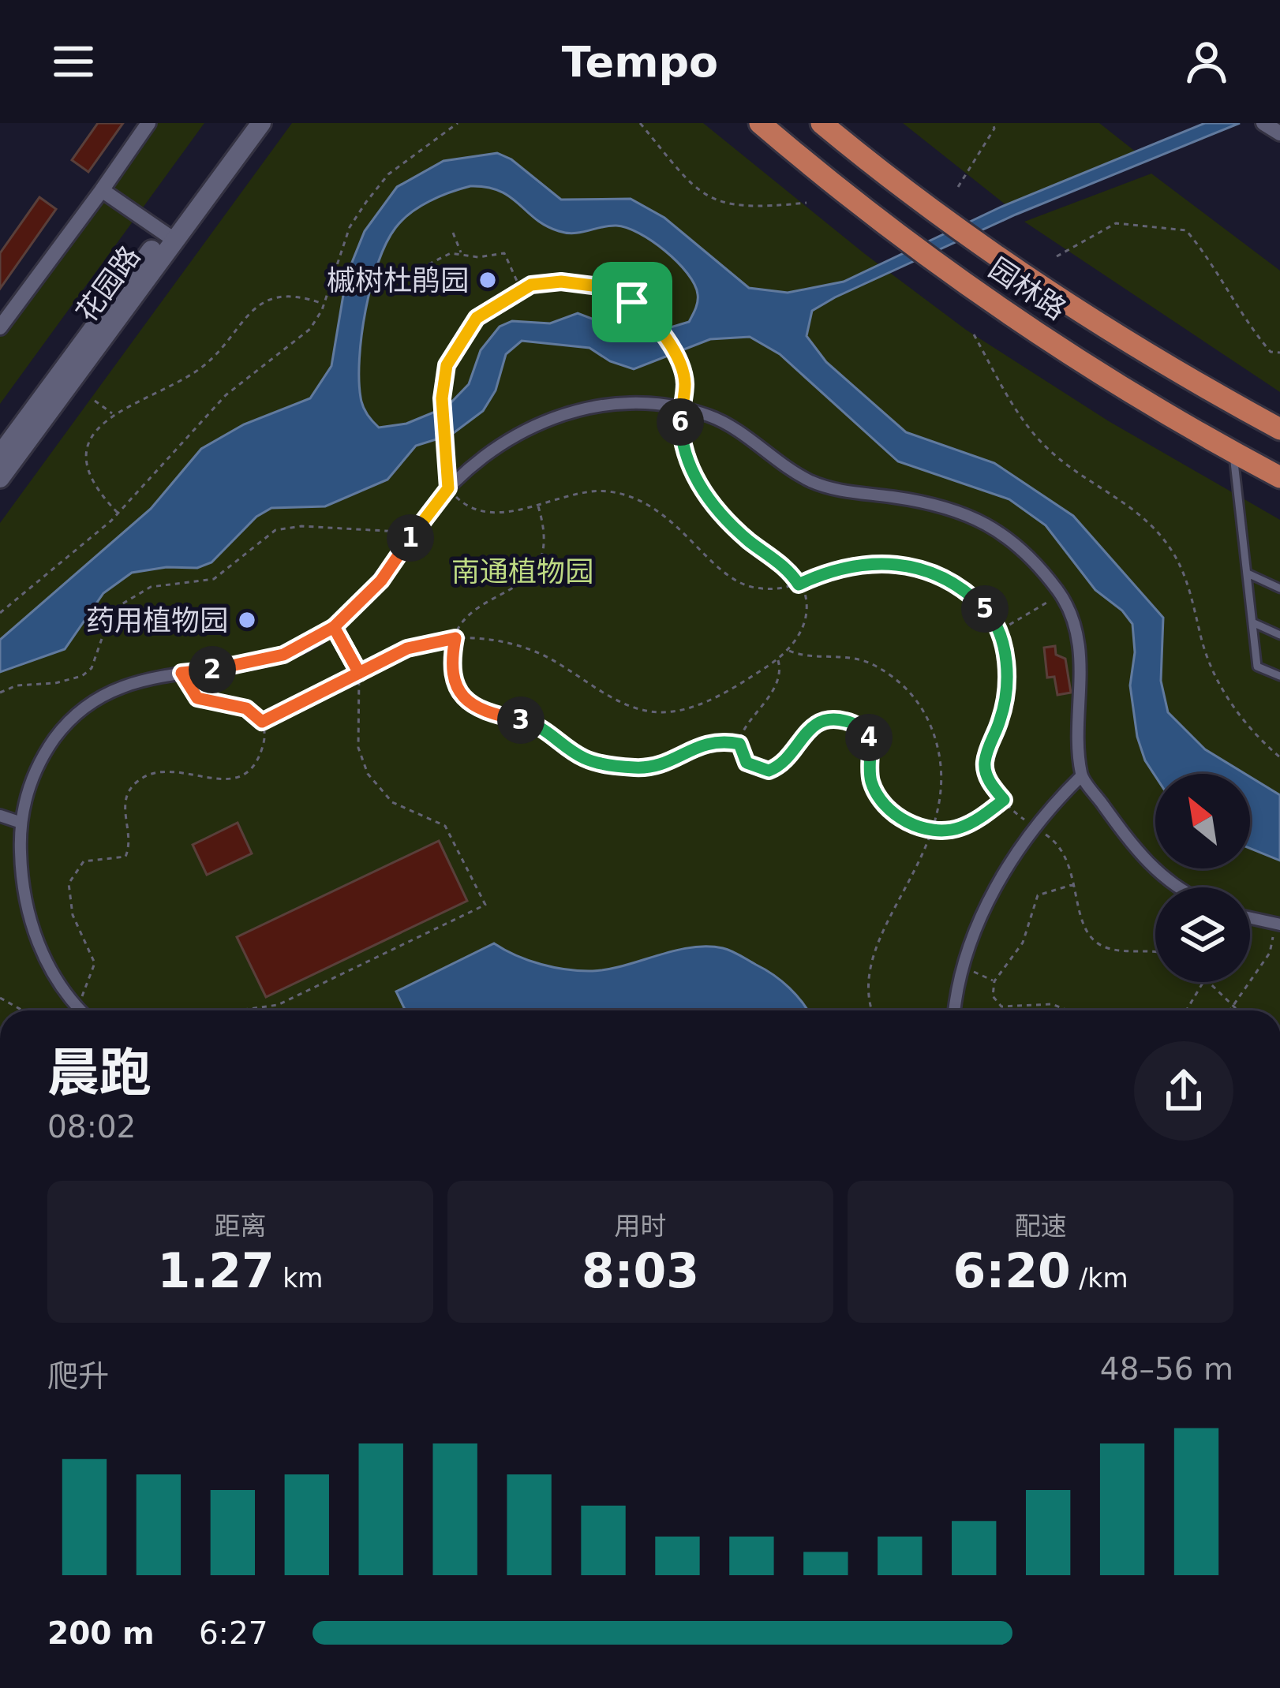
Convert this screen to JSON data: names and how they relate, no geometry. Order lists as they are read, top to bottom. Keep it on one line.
{"streets":{"main road":["花园路","园林路"]},"parks":["南通植物园"],"places":["槭树杜鹃园","药用植物园"],"north":"top left","page":{"header":"Tempo","pins":["6","1","5","2","3","4"],"heading":["晨跑","08:02"],"stats":[["距离","1.27 km"],["用时","8:03"],["配速","6:20 /km"]],"chart":["爬升","48–56 m"],"list":[{"name":"200 m","note":"6:27"}]}}
